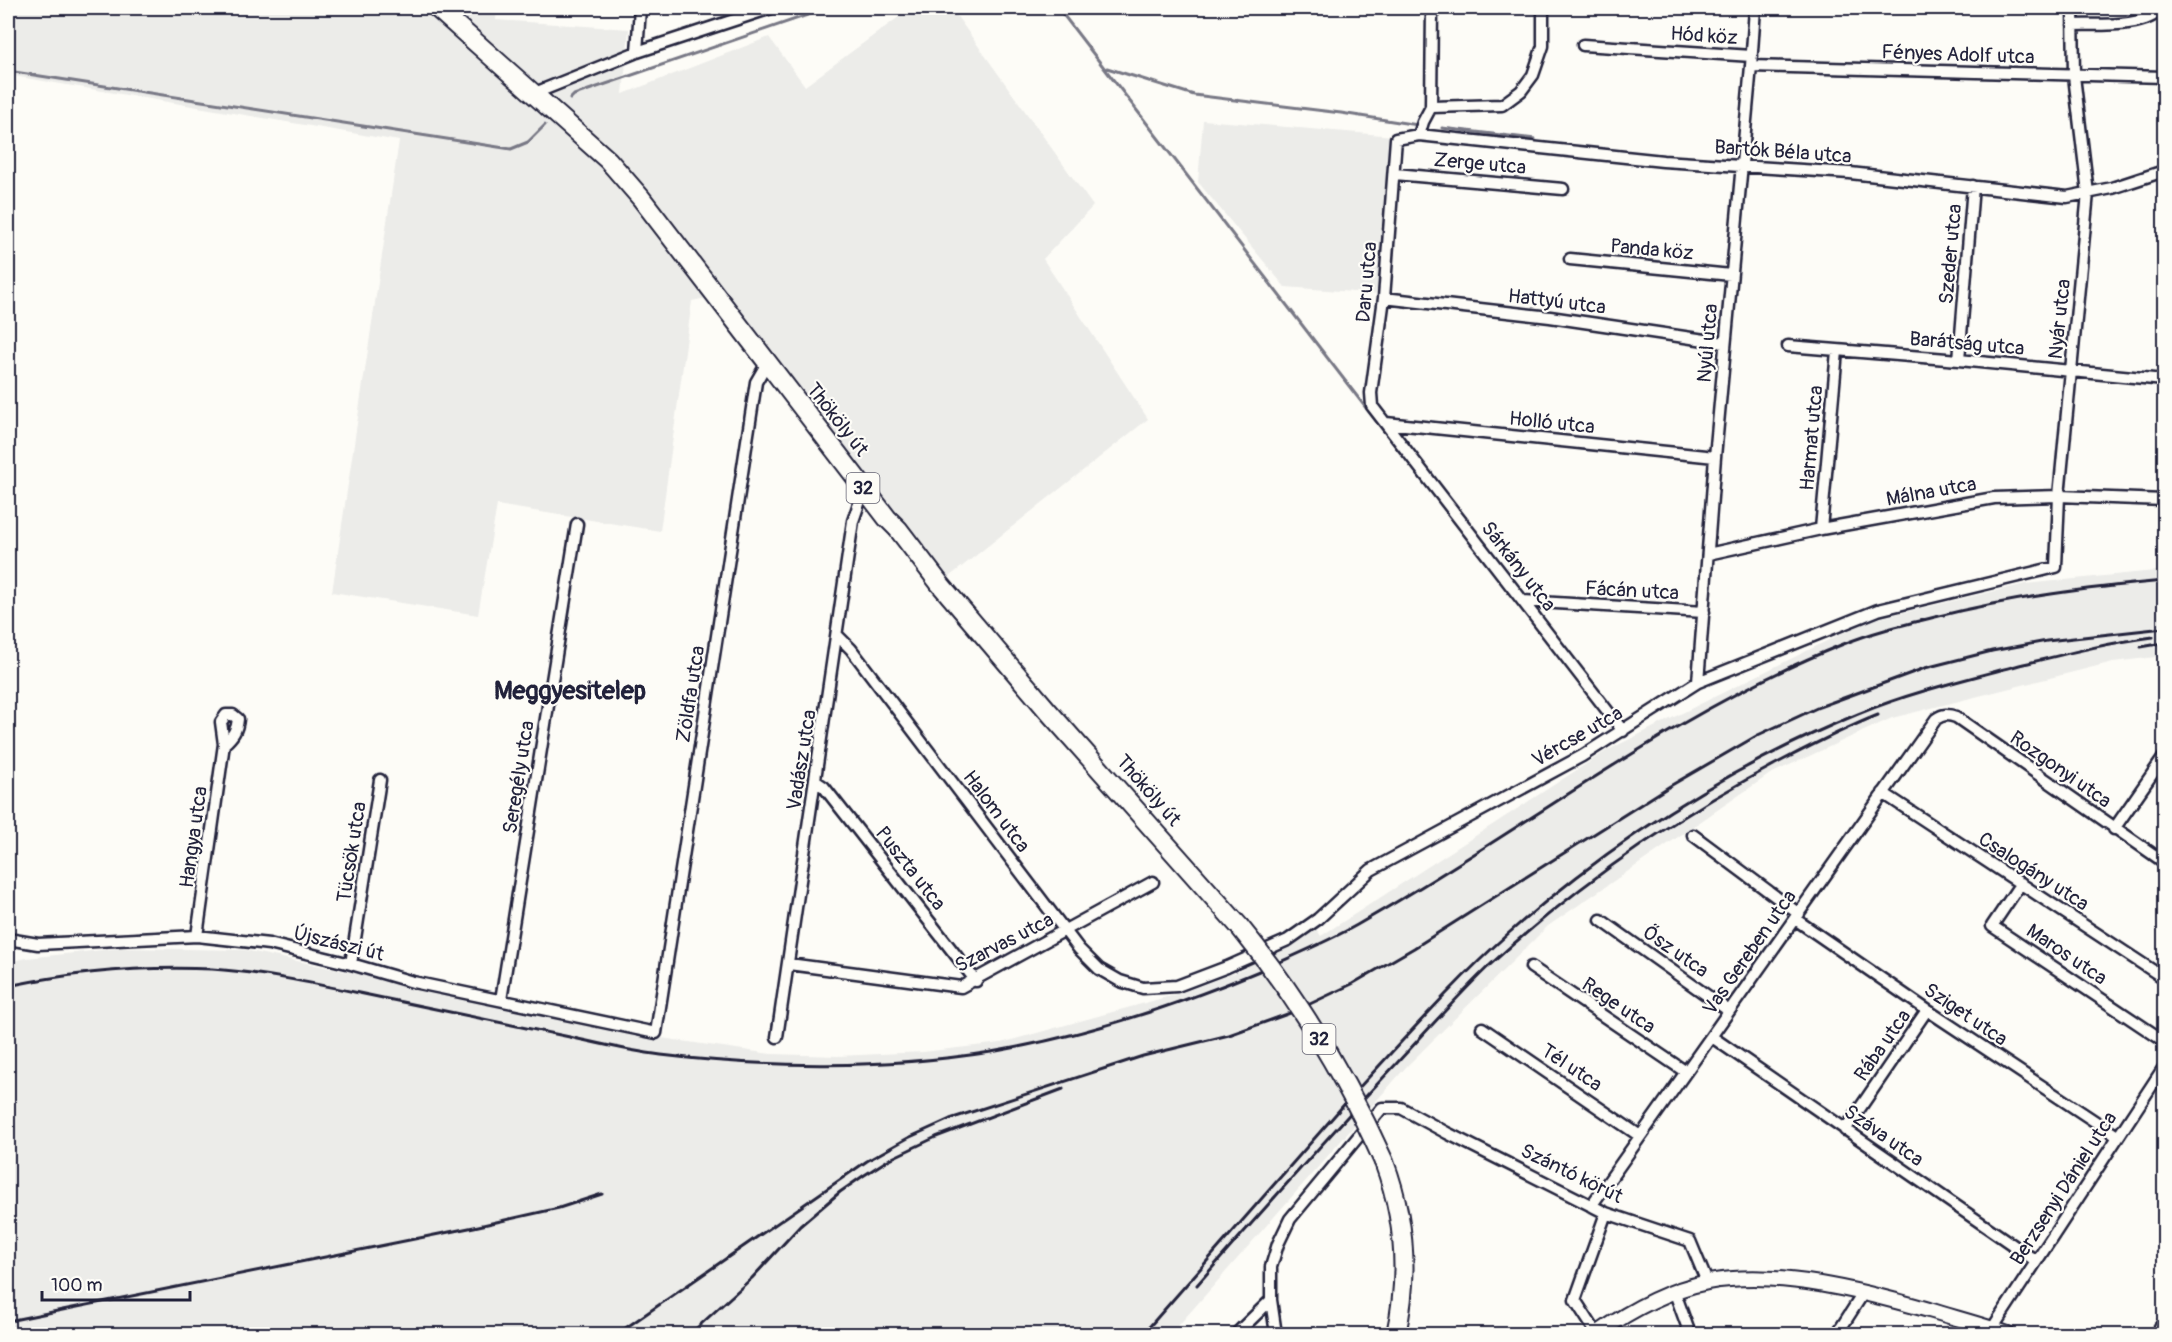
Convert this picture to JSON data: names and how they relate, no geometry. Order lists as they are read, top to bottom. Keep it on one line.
{"streets":{"main road":["Thököly út","32"],"street":["Hód köz","Fényes Adolf utca","Bartók Béla utca","Zerge utca","Panda köz","Szeder utca","Daru utca","Hattyú utca","Nyár utca","Nyúl utca","Barátság utca","Holló utca","Harmat utca","Málna utca","Sárkány utca","Fácán utca","Zöldfa utca","Vércse utca","Vadász utca","Rozgonyi utca","Seregély utca","Halom utca","Hangya utca","Tücsök utca","Puszta utca","Csalogány utca","Szarvas utca","Újszászi út","Ősz utca","Vas Gereben utca","Maros utca","Rege utca","Sziget utca","Rába utca","Tél utca","Száva utca","Szántó körút","Berzsenyi Dániel utca"]},"crossings":[["Hód köz","Fényes Adolf utca"],["Hód köz","Nyúl utca"],["Fényes Adolf utca","Nyár utca"],["Fényes Adolf utca","Nyúl utca"],["Bartók Béla utca","Szeder utca"],["Bartók Béla utca","Daru utca"],["Bartók Béla utca","Nyár utca"],["Bartók Béla utca","Nyúl utca"],["Zerge utca","Daru utca"],["Panda köz","Nyúl utca"],["Szeder utca","Barátság utca"],["Daru utca","Hattyú utca"],["Daru utca","Holló utca"],["Daru utca","Sárkány utca"],["Hattyú utca","Nyúl utca"],["Nyár utca","Barátság utca"],["Nyár utca","Málna utca"],["Nyár utca","Vércse utca"],["Nyúl utca","Holló utca"],["Nyúl utca","Málna utca"],["Nyúl utca","Fácán utca"],["Nyúl utca","Vércse utca"],["Barátság utca","Harmat utca"],["Thököly út","Zöldfa utca"],["Thököly út","Vadász utca"],["Holló utca","Sárkány utca"],["Harmat utca","Málna utca"],["Sárkány utca","Fácán utca"],["Sárkány utca","Vércse utca"],["Zöldfa utca","Újszászi út"],["Vércse utca","Halom utca"],["Vadász utca","Halom utca"],["Vadász utca","Puszta utca"],["Vadász utca","Szarvas utca"],["Rozgonyi utca","Vas Gereben utca"],["Seregély utca","Újszászi út"],["Halom utca","Szarvas utca"],["Hangya utca","Újszászi út"],["Tücsök utca","Újszászi út"],["Puszta utca","Szarvas utca"],["Csalogány utca","Vas Gereben utca"],["Csalogány utca","Maros utca"],["Ősz utca","Vas Gereben utca"],["Vas Gereben utca","Rege utca"],["Vas Gereben utca","Sziget utca"],["Vas Gereben utca","Tél utca"],["Vas Gereben utca","Száva utca"],["Vas Gereben utca","Szántó körút"],["Sziget utca","Rába utca"],["Sziget utca","Berzsenyi Dániel utca"],["Rába utca","Száva utca"],["Száva utca","Berzsenyi Dániel utca"]],"districts":["Meggyesitelep"],"scale_bar":"100 m"}
